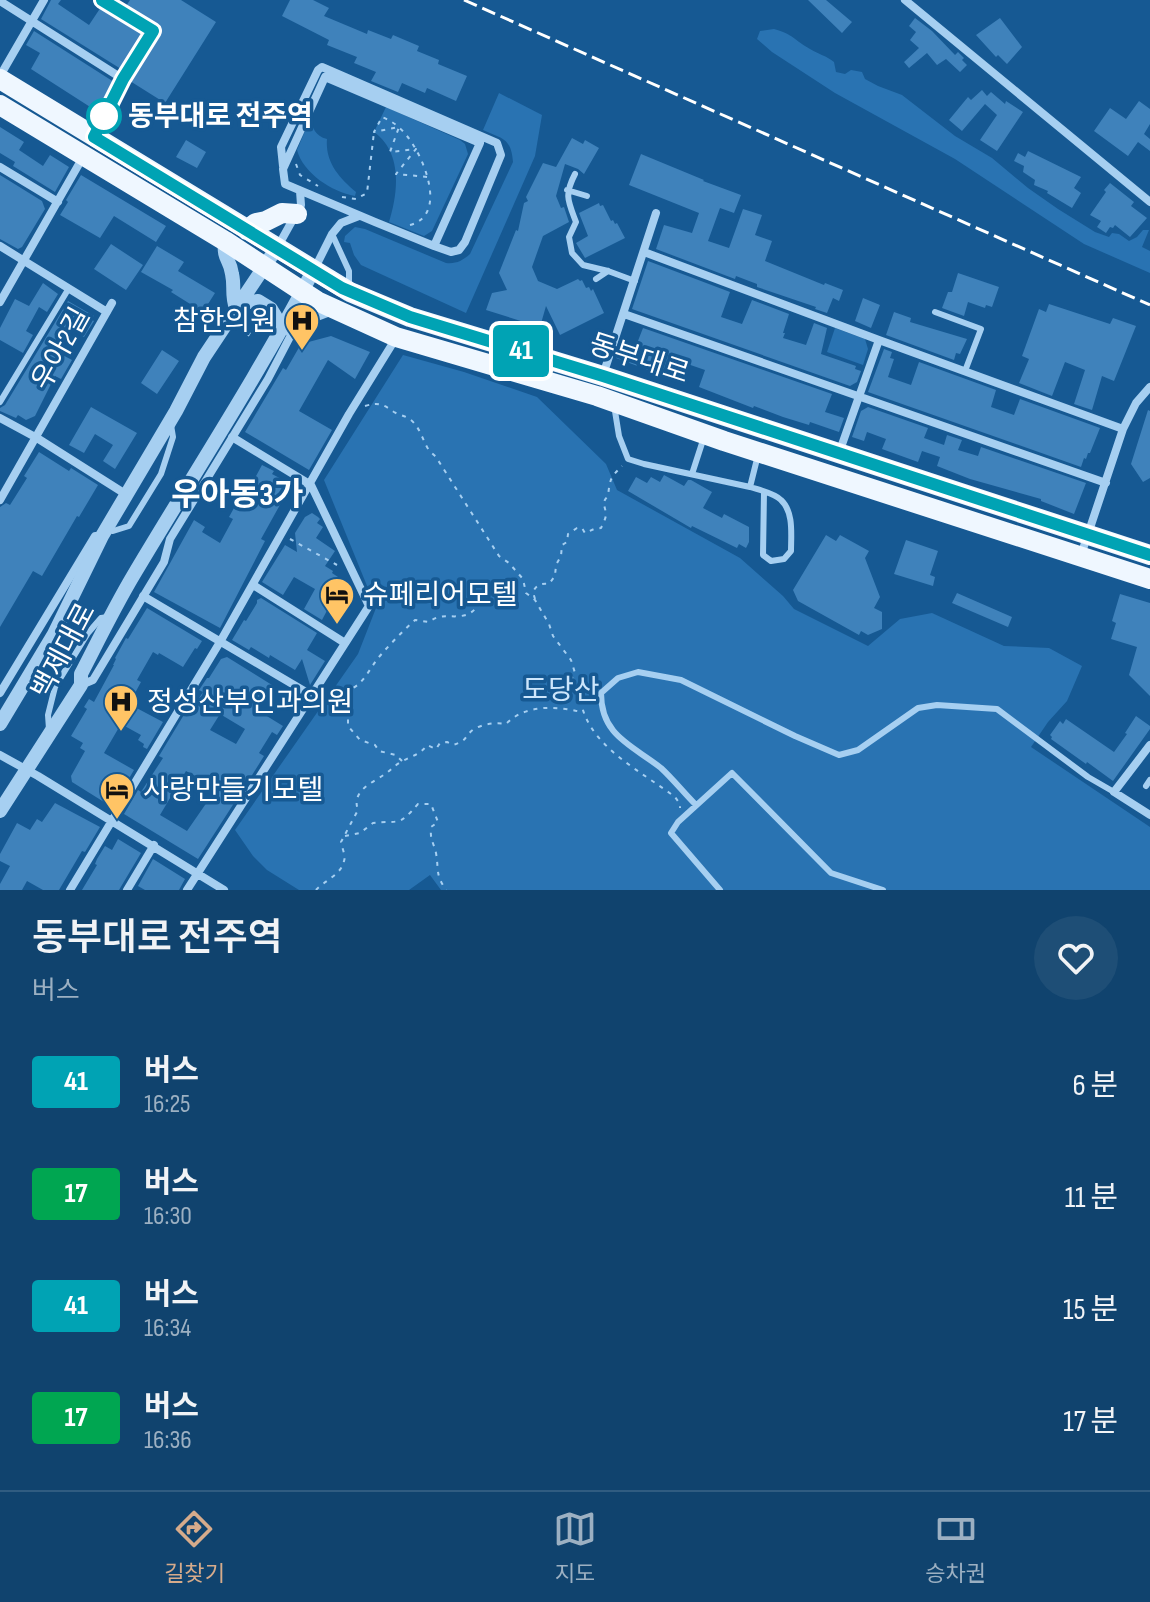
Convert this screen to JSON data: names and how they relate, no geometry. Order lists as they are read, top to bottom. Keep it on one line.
{"streets":{"main road":["동부대로"],"street":["우아2길","백제대로"]},"crossings":[["동부대로","백제대로"]],"districts":["우아동3가"],"parks":["도당산"],"places":{"other":["동부대로 전주역"],"hospital":["참한의원","정성산부인과의원"],"hotel":["슈페리어모텔","사랑만들기모텔"]},"lines":["bus line 41"],"page":{"on_map":"41","heading":["동부대로 전주역","버스"],"list":[{"mark":"41","name":"버스","note":"16:25","value":"6 분"},{"mark":"17","name":"버스","note":"16:30","value":"11 분"},{"mark":"41","name":"버스","note":"16:34","value":"15 분"},{"mark":"17","name":"버스","note":"16:36","value":"17 분"}],"tabs":["길찾기","지도","승차권"]}}
